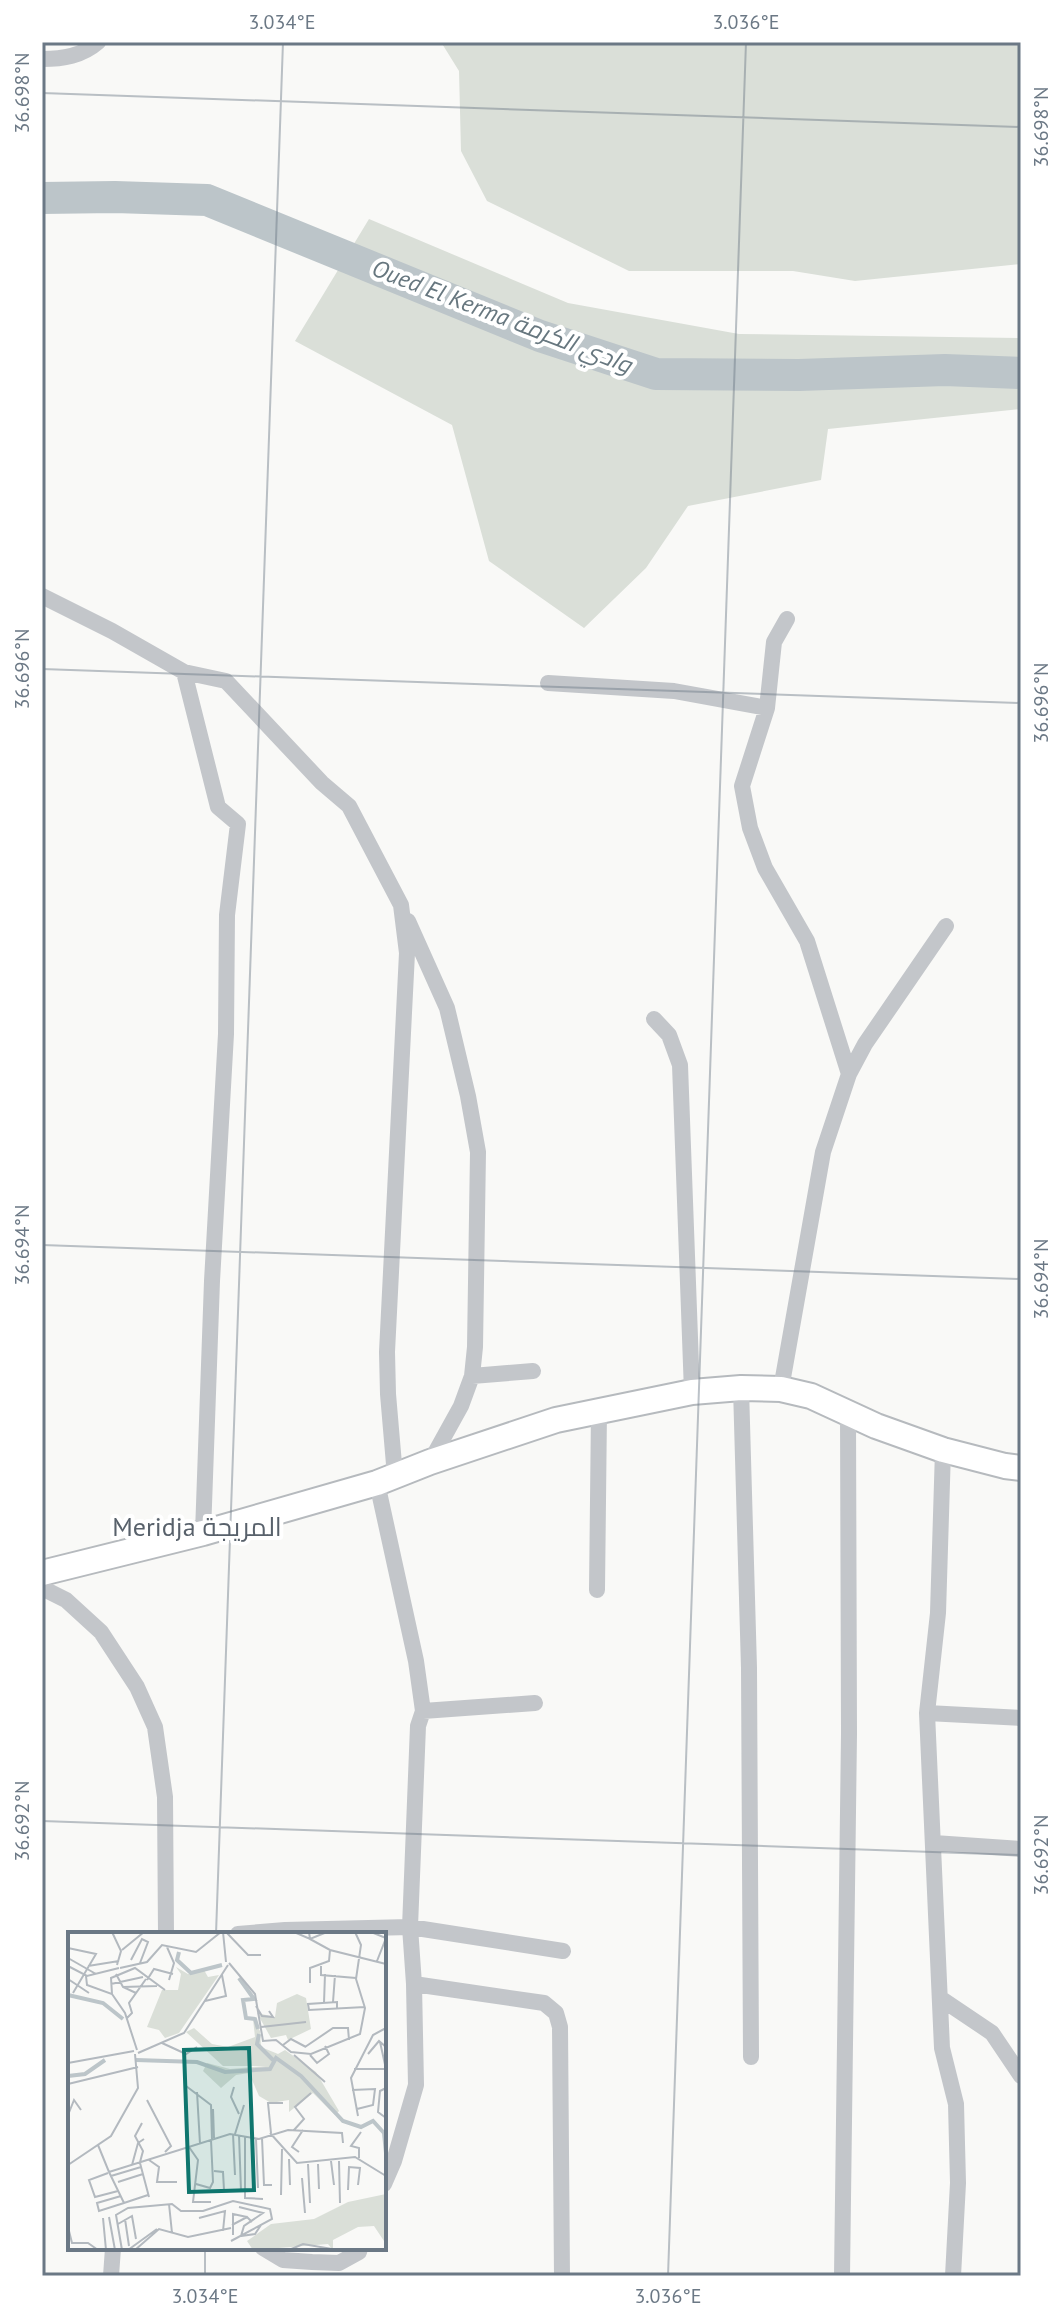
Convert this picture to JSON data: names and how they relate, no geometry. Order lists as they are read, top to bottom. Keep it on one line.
{"districts":["Meridja المريجة"],"water":["Oued El Kerma وادي الكرمة"],"coordinates":["3.034°E","3.036°E","36.698°N","36.696°N","36.694°N","36.692°N"]}
